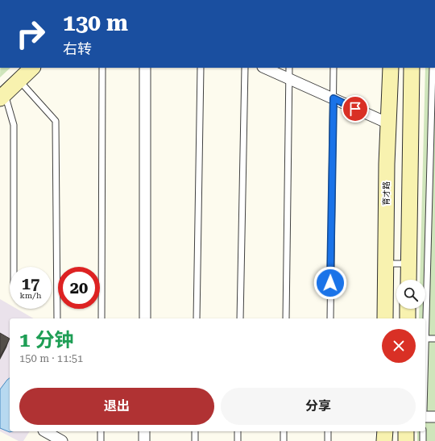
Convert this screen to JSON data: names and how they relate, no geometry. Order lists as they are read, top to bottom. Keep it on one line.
{"streets":{"street":["育才路"]},"page":{"turn":["130 m","右转"],"speed":"17 km/h","limit":"20","heading":["1 分钟","150 m · 11:51"],"buttons":["退出","分享"]}}
